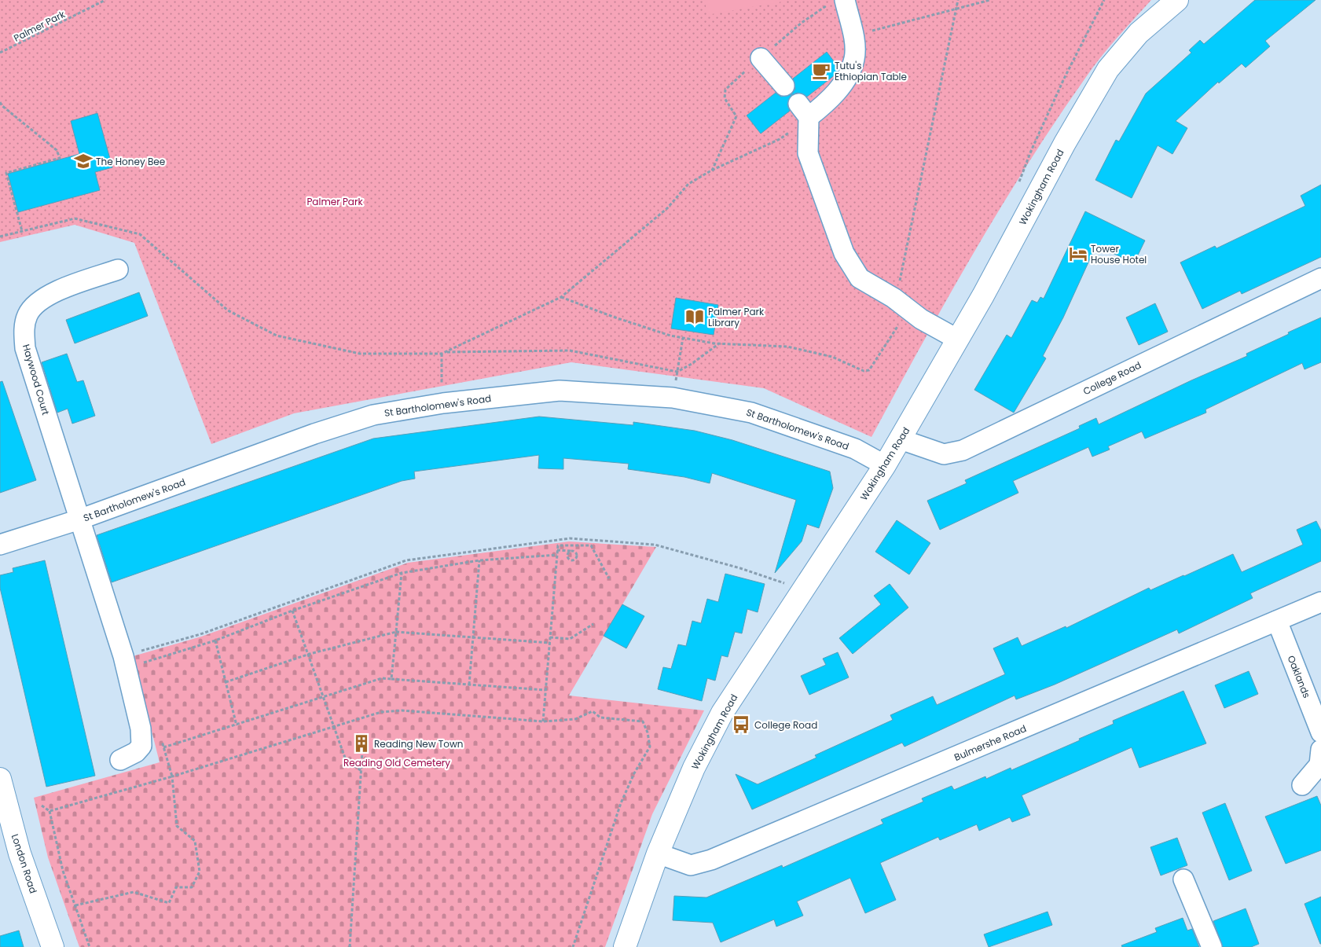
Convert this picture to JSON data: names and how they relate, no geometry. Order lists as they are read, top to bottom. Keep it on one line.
{"streets":{"main road":["Wokingham Road","London Road"],"street":["College Road","Haywood Court","St Bartholomew's Road","Oaklands","Bulmershe Road"],"path":["Palmer Park"]},"crossings":[["Wokingham Road","College Road"],["Wokingham Road","St Bartholomew's Road"],["Wokingham Road","Bulmershe Road"],["Haywood Court","St Bartholomew's Road"],["Oaklands","Bulmershe Road"]],"parks":["Palmer Park","Reading Old Cemetery"],"places":{"cafe":["Tutu's Ethiopian Table"],"school or university":["The Honey Bee"],"hotel":["Tower House Hotel"],"library":["Palmer Park Library"],"bus stop":["College Road"],"building":["Reading New Town"]}}
